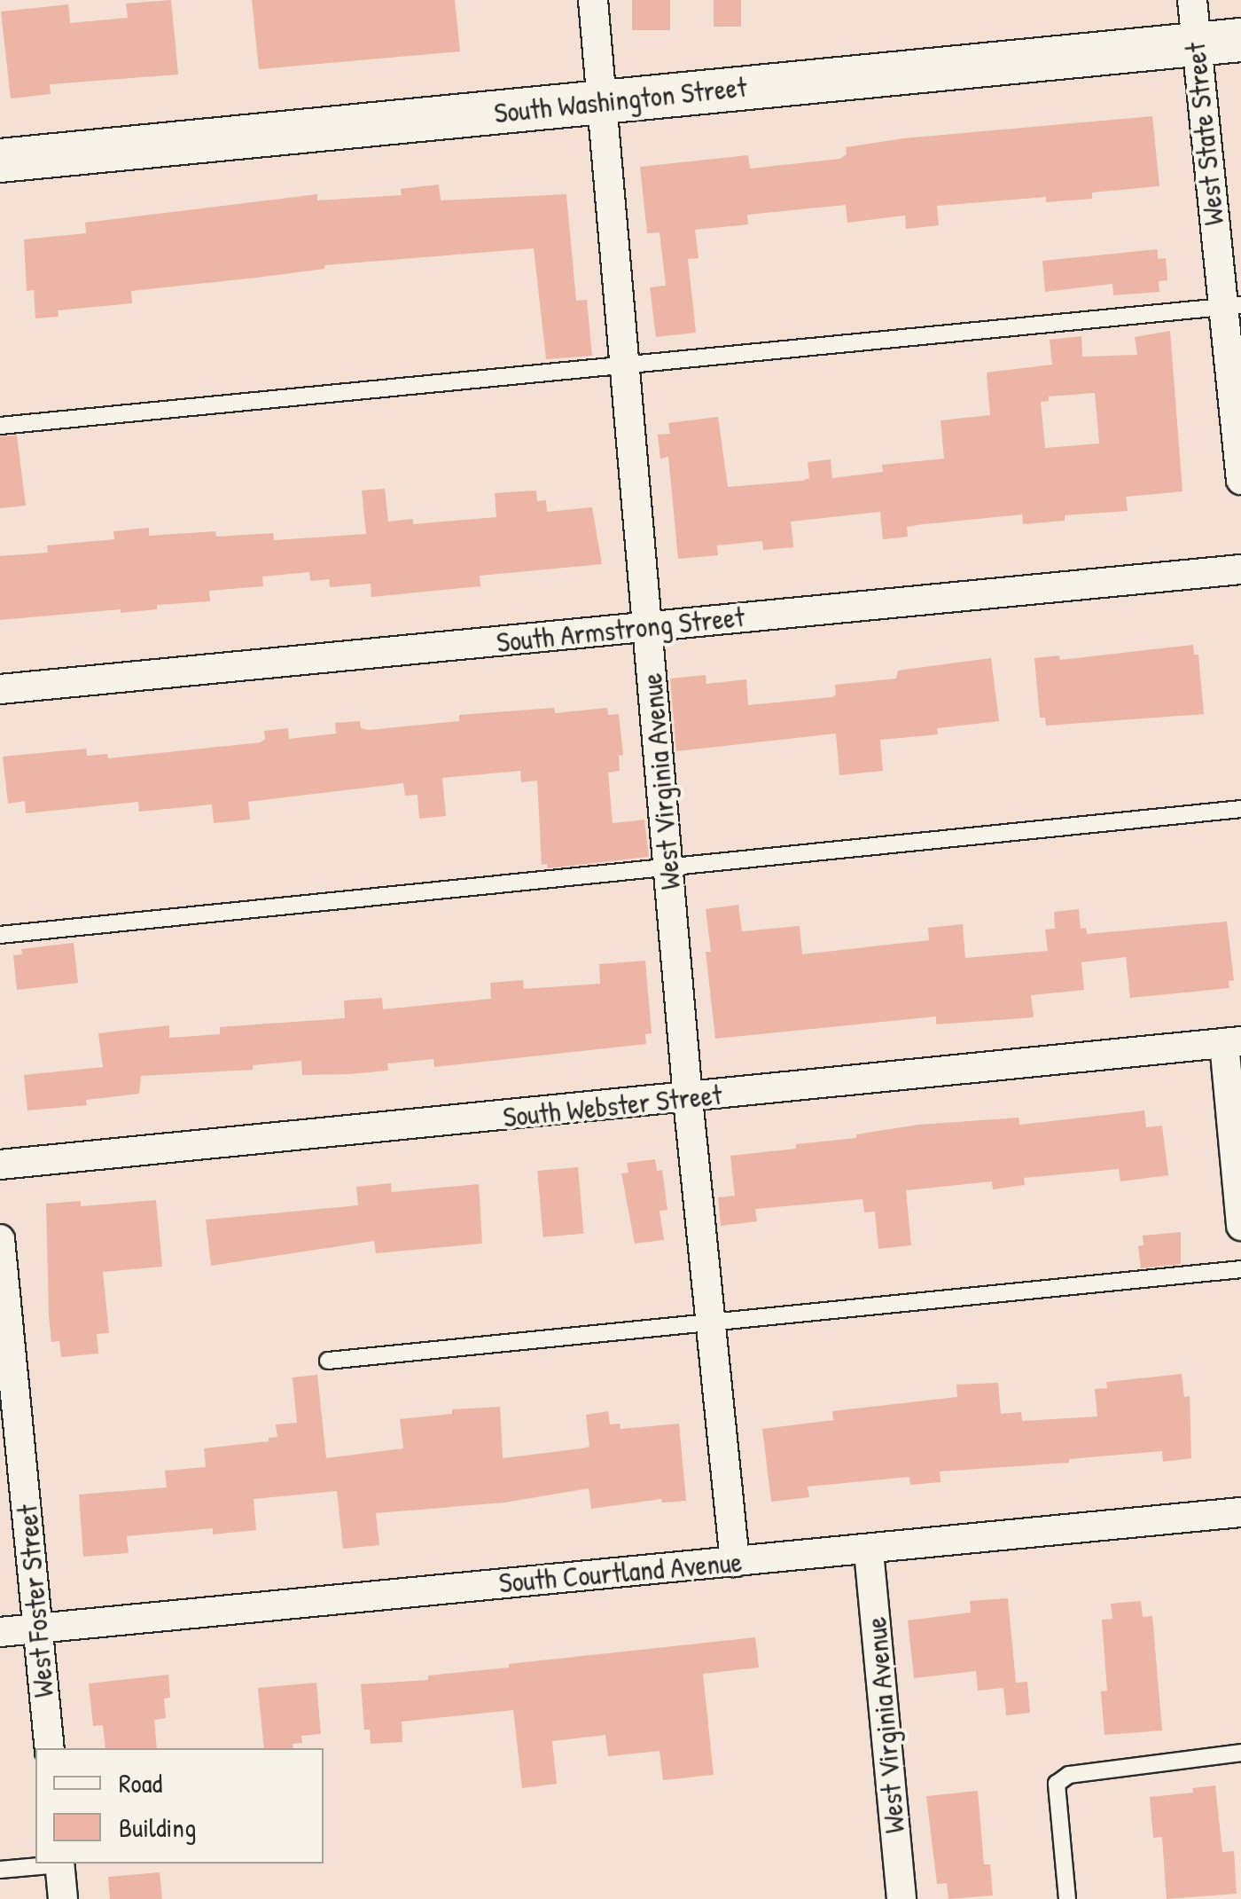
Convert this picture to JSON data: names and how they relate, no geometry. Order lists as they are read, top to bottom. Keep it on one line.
{"streets":{"main road":["South Washington Street"],"street":["West State Street","South Armstrong Street","West Virginia Avenue","South Webster Street","South Courtland Avenue","West Foster Street"]},"crossings":[["South Washington Street","West State Street"],["South Washington Street","West Virginia Avenue"],["South Armstrong Street","West Virginia Avenue"],["West Virginia Avenue","South Webster Street"],["West Virginia Avenue","South Courtland Avenue"],["South Courtland Avenue","West Foster Street"]],"legend":["Road","Building"]}
